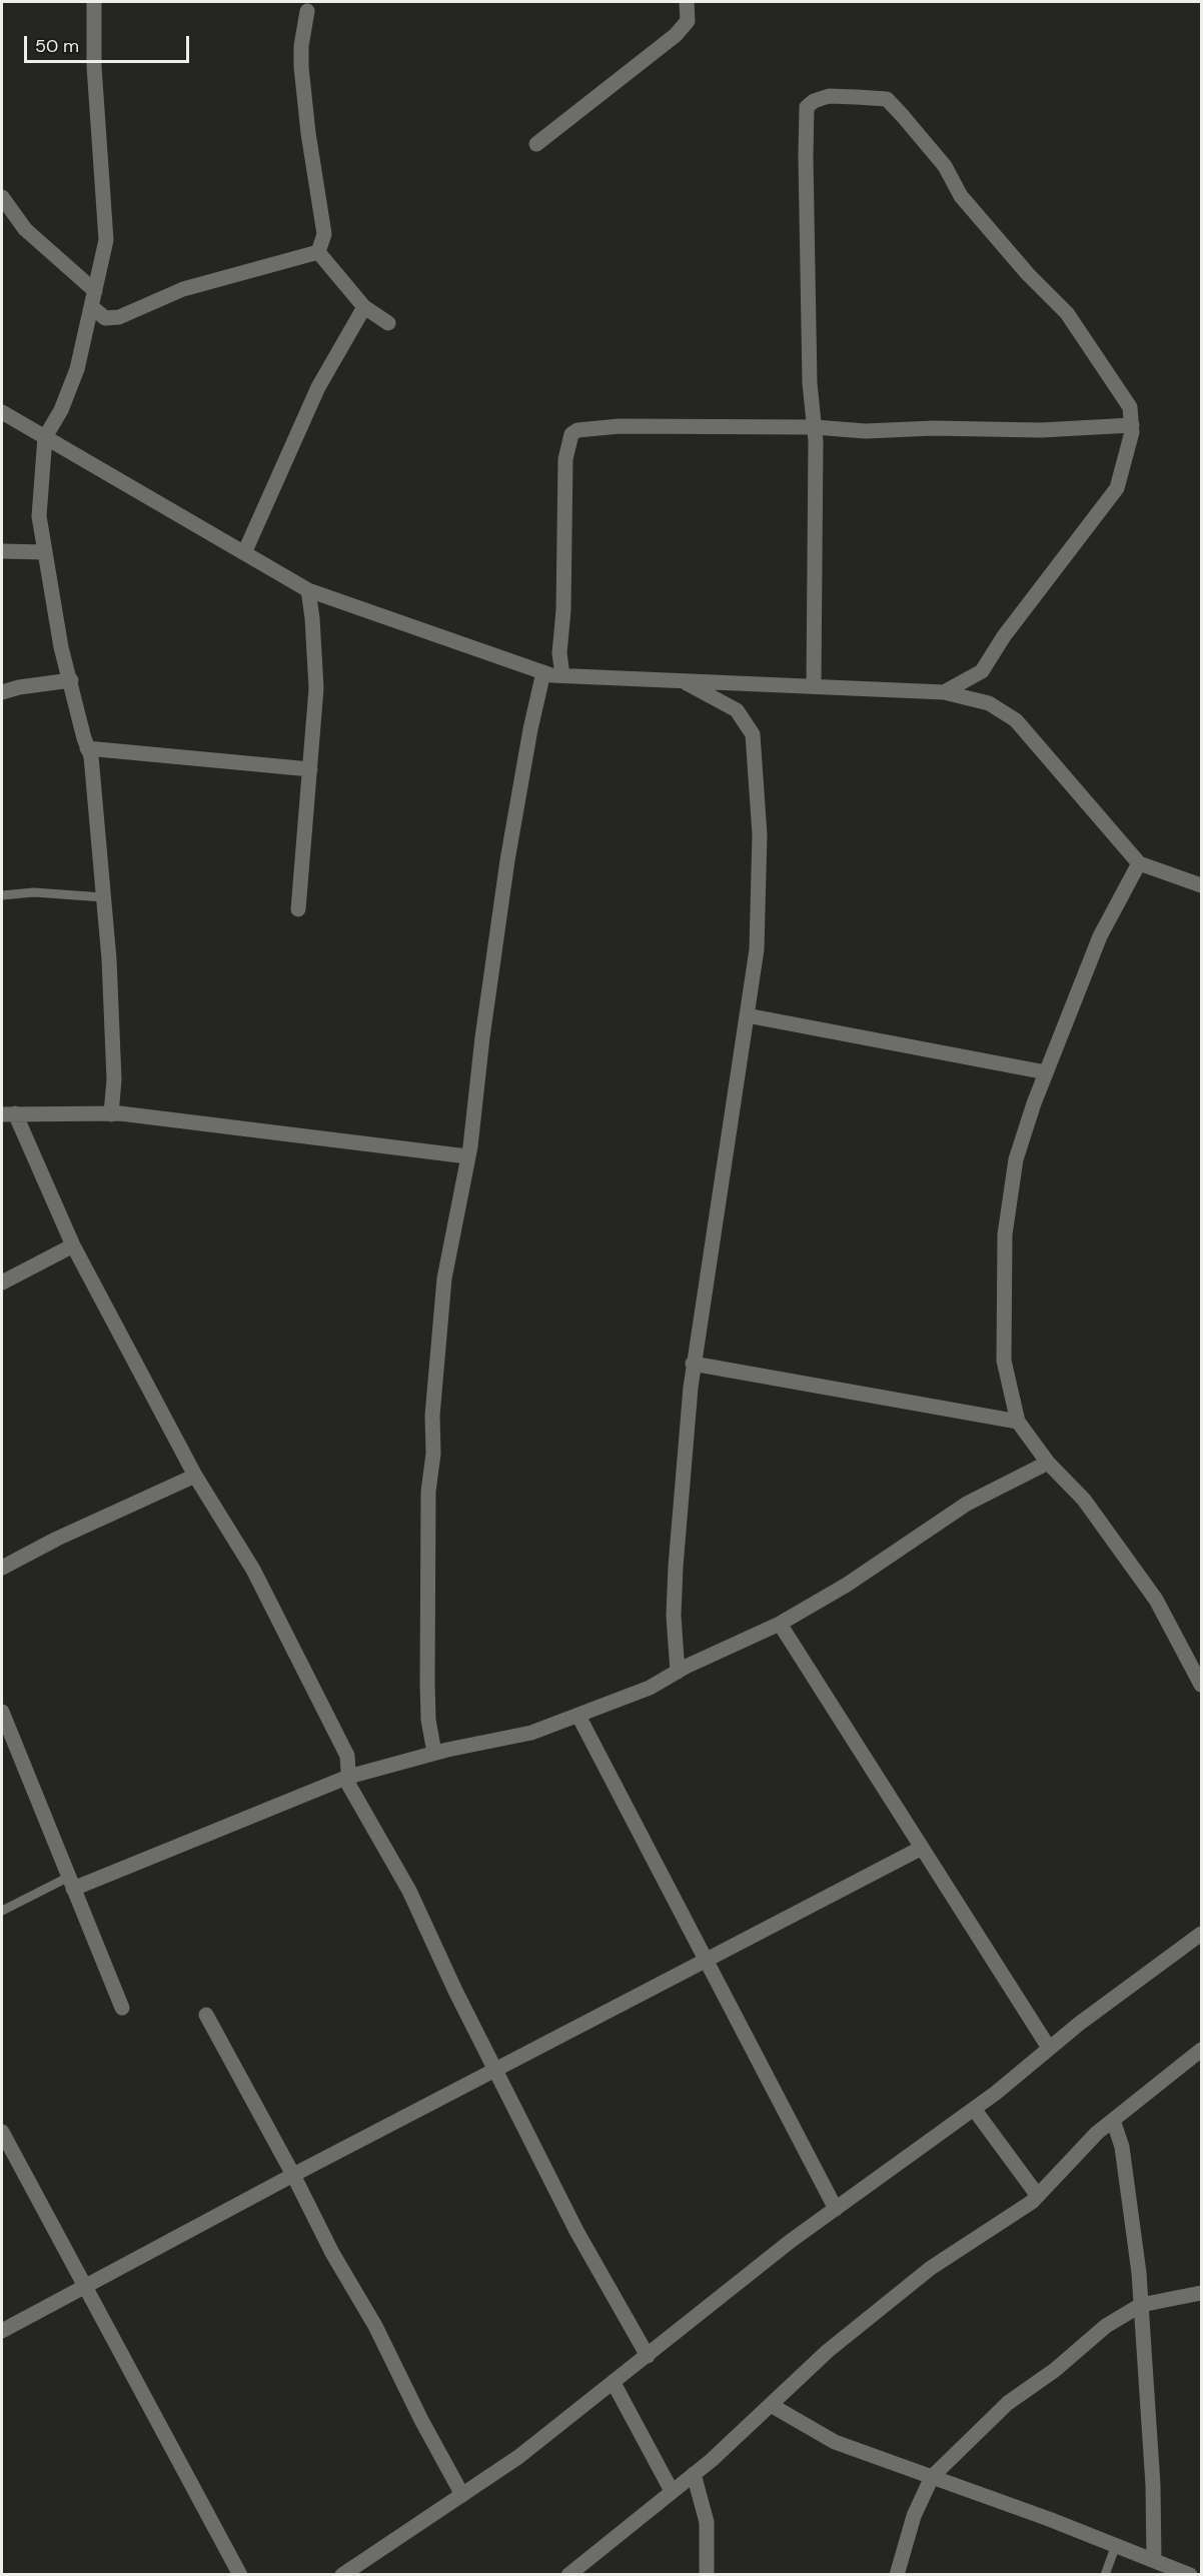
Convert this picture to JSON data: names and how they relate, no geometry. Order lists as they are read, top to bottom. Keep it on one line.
{"scale_bar":"50 m"}
